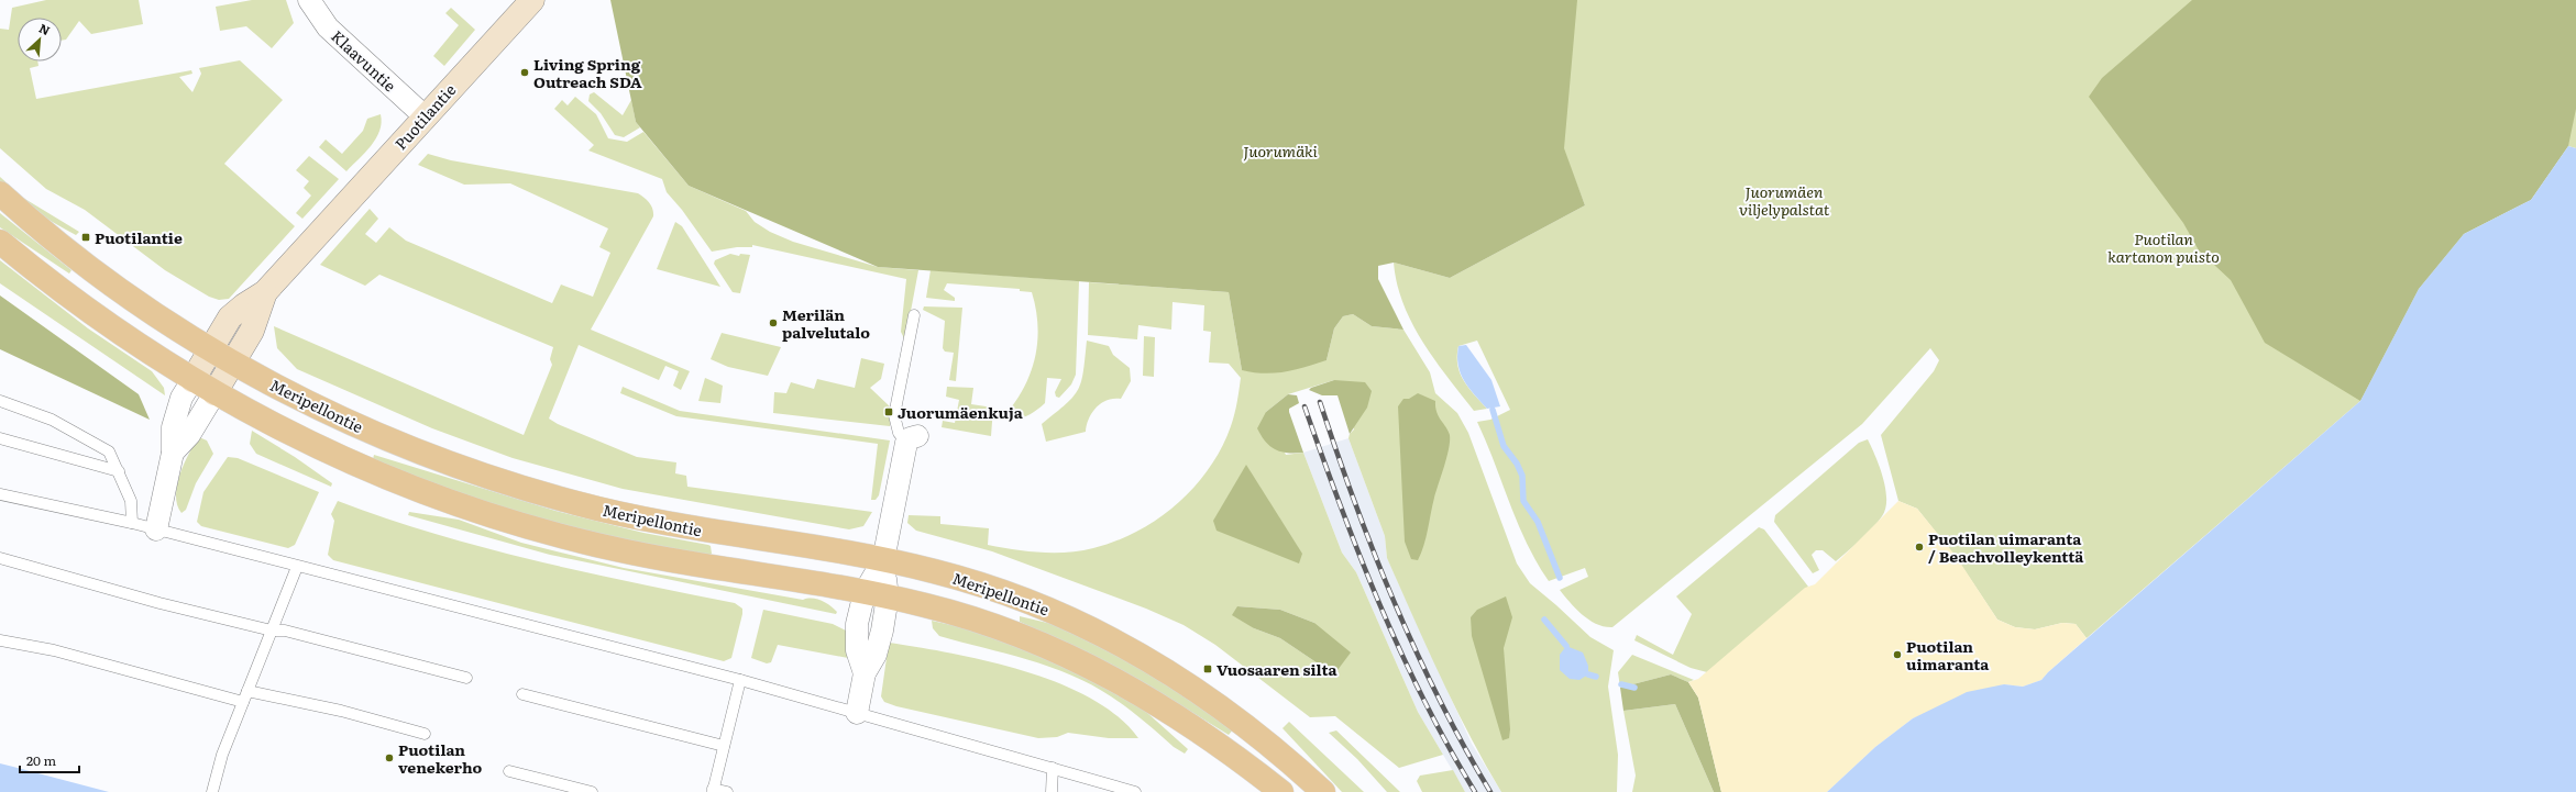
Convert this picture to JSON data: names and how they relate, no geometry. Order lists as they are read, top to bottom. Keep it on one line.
{"streets":{"main road":["Meripellontie"],"street":["Klaavuntie","Puotilantie"]},"crossings":[["Klaavuntie","Puotilantie"],["Puotilantie","Meripellontie"]],"parks":["Juorumäki","Juorumäen viljelypalstat","Puotilan kartanon puisto"],"places":{"other":["Living Spring Outreach SDA","Merilän palvelutalo","Puotilan uimaranta / Beachvolleykenttä","Puotilan uimaranta","Puotilan venekerho"],"transit":["Puotilantie","Juorumäenkuja","Vuosaaren silta"]},"scale_bar":"20 m","north":"top right"}
